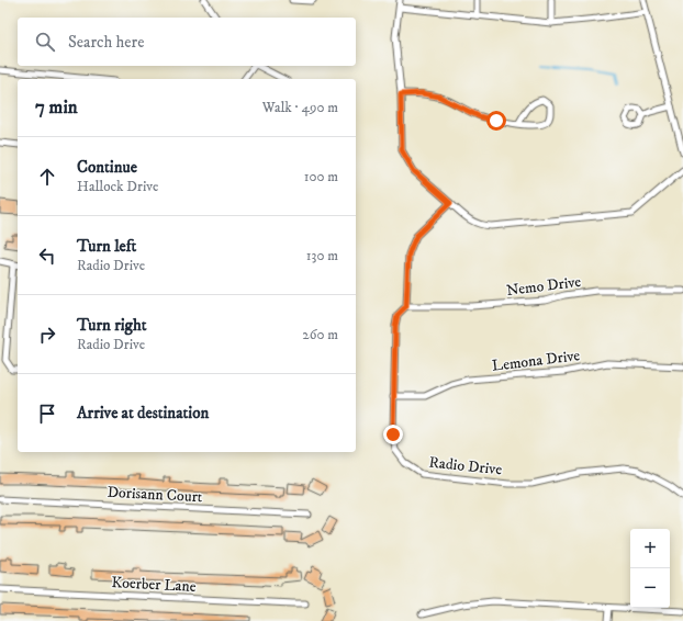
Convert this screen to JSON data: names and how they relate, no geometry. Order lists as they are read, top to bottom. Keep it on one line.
{"streets":{"street":["Nemo Drive","Lemona Drive","Radio Drive","Dorisann Court","Koerber Lane"]},"crossings":[["Nemo Drive","Radio Drive"],["Lemona Drive","Radio Drive"]],"page":{"search":"Search here","heading":["7 min","Walk · 490 m"],"list":[["Continue","Hallock Drive","100 m"],["Turn left","Radio Drive","130 m"],["Turn right","Radio Drive","260 m"],"Arrive at destination"],"map_buttons":["+","−"]}}
